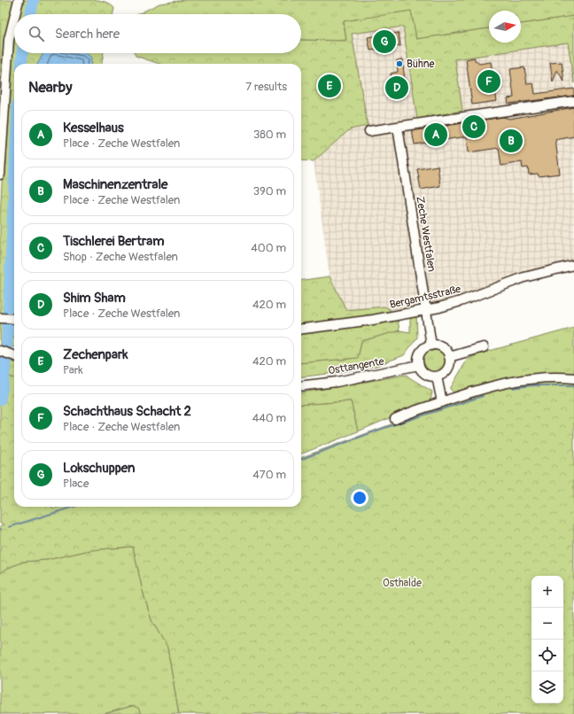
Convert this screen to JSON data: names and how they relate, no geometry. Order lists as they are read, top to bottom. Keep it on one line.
{"streets":{"street":["Zeche Westfalen","Bergamtsstraße","Osttangente"]},"crossings":[["Zeche Westfalen","Bergamtsstraße"],["Zeche Westfalen","Osttangente"]],"parks":["Osthalde"],"places":["Bühne"],"north":"right","page":{"search":"Search here","pins":["G","F","E","D","C","A","B"],"heading":["Nearby","7 results"],"list":[{"mark":"A","name":"Kesselhaus","note":"Place · Zeche Westfalen","value":"380 m"},{"mark":"B","name":"Maschinenzentrale","note":"Place · Zeche Westfalen","value":"390 m"},{"mark":"C","name":"Tischlerei Bertram","note":"Shop · Zeche Westfalen","value":"400 m"},{"mark":"D","name":"Shim Sham","note":"Place · Zeche Westfalen","value":"420 m"},{"mark":"E","name":"Zechenpark","note":"Park","value":"420 m"},{"mark":"F","name":"Schachthaus Schacht 2","note":"Place · Zeche Westfalen","value":"440 m"},{"mark":"G","name":"Lokschuppen","note":"Place","value":"470 m"}],"map_buttons":["+","−"]}}
